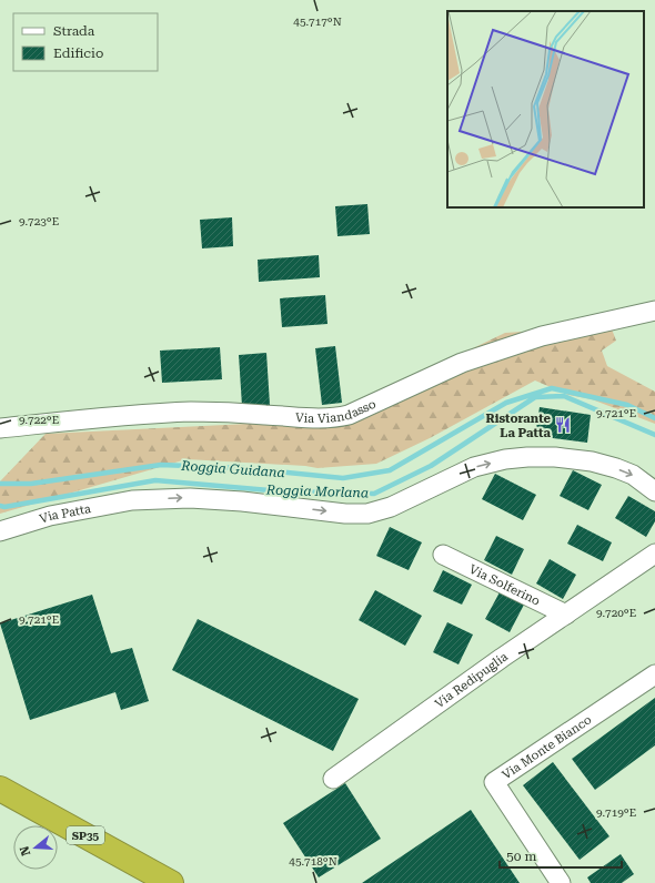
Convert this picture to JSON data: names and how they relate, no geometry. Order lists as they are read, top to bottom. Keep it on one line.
{"streets":{"highway":["SP35"],"street":["Via Viandasso","Via Patta","Via Solferino","Via Redipuglia","Via Monte Bianco"]},"crossings":[["Via Solferino","Via Redipuglia"]],"one_way":["Via Patta"],"water":["Roggia Guidana","Roggia Morlana"],"places":{"restaurant":["Ristorante La Patta"]},"legend":["Strada","Edificio"],"scale_bar":"50 m","north":"left","coordinates":["45.717°N","9.723°E","9.721°E","9.722°E","9.720°E","9.719°E","45.718°N"]}
